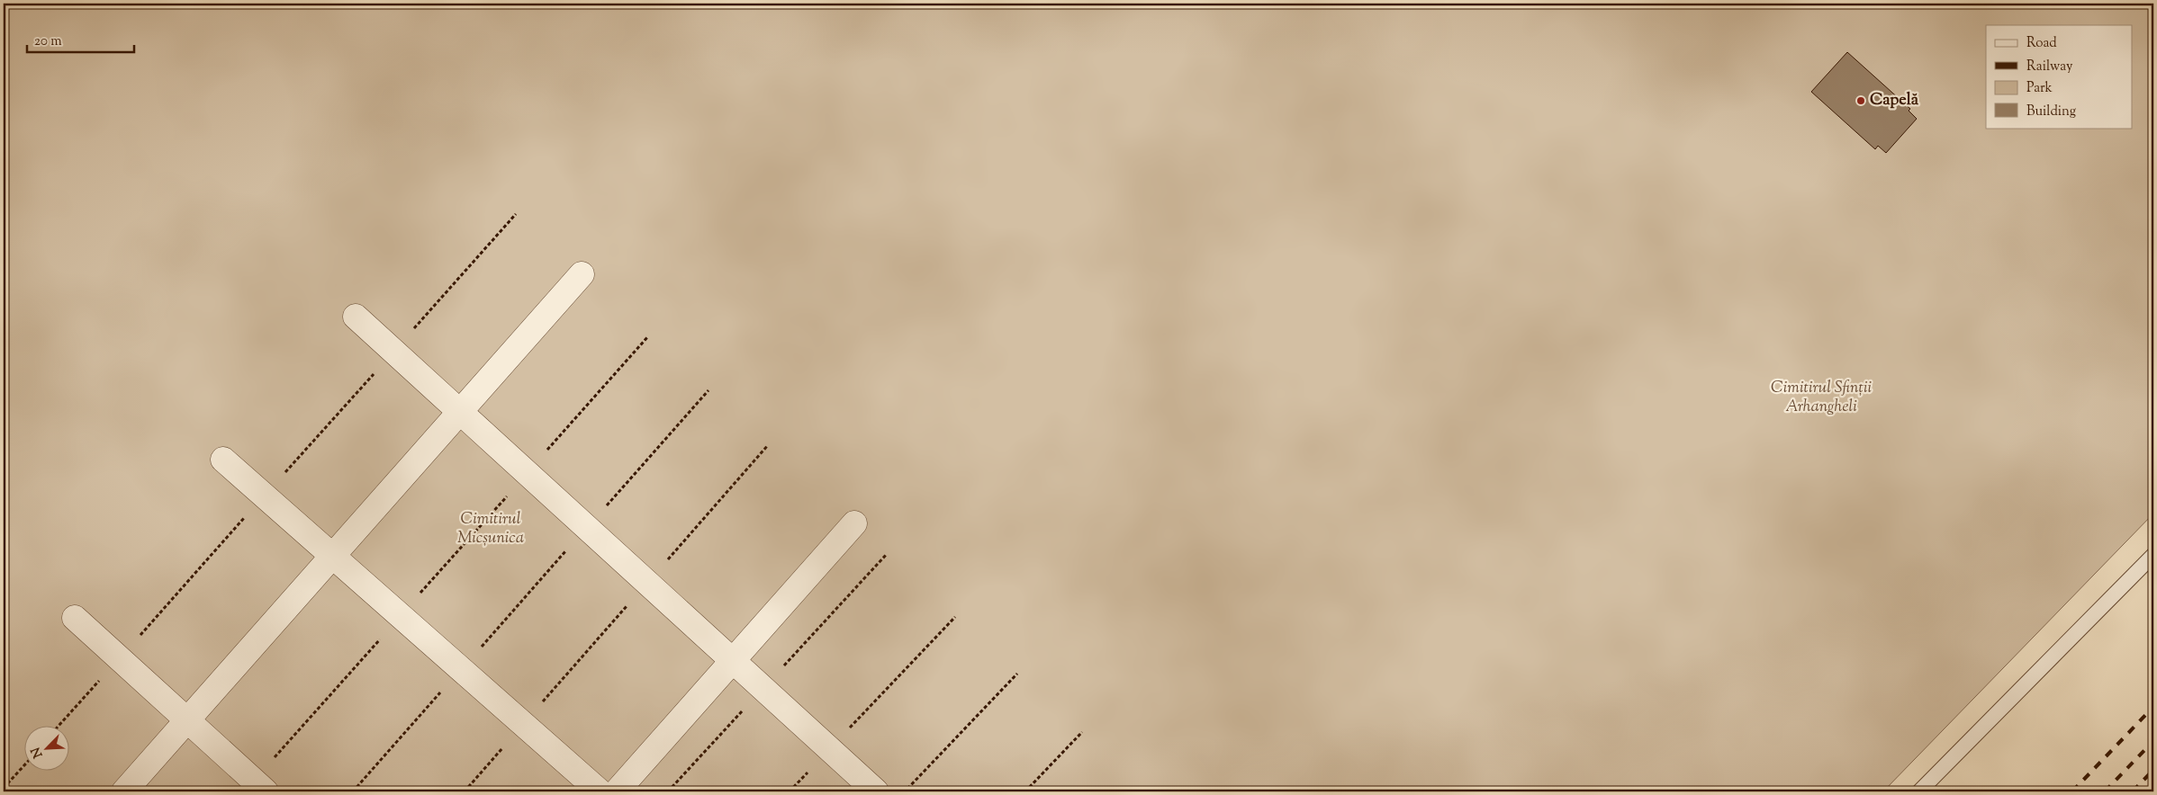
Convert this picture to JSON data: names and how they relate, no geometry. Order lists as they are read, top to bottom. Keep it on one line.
{"parks":["Cimitirul Sfinții Arhangheli","Cimitirul Micșunica"],"places":["Capelă"],"legend":["Road","Railway","Park","Building"],"scale_bar":"20 m","north":"bottom left"}
